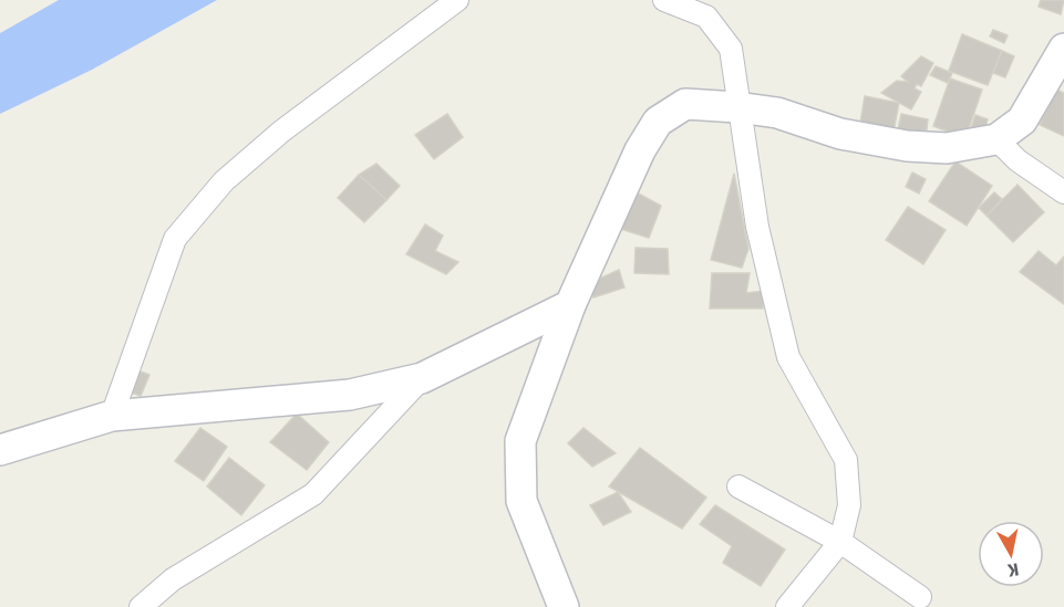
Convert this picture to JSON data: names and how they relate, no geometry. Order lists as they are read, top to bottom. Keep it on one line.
{"north":"bottom"}
